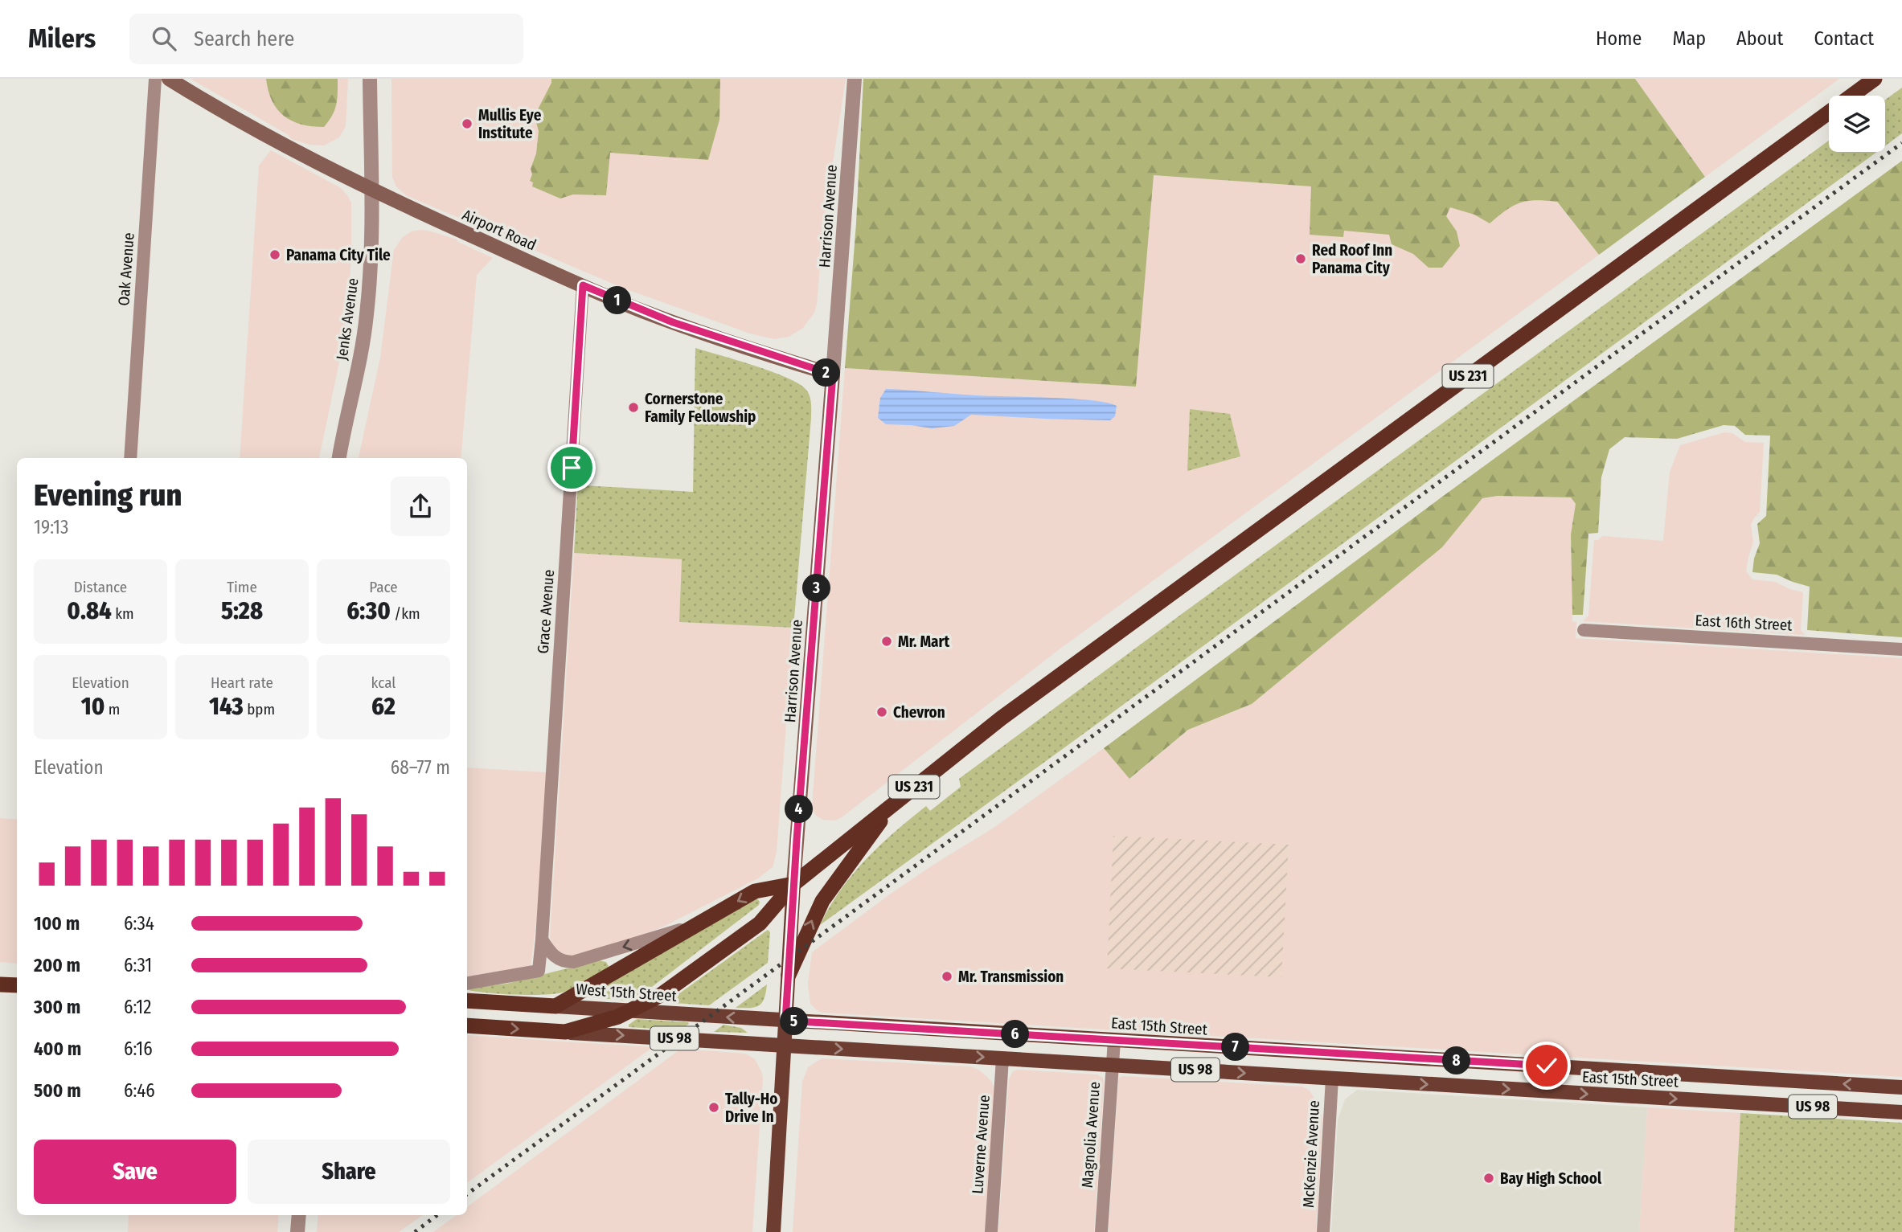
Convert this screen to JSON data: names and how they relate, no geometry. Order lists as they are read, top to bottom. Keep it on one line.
{"streets":{"highway":["US 231","West 15th Street","US 98"],"main road":["Harrison Avenue","Airport Road","East 15th Street"],"street":["Oak Avenue","Jenks Avenue","Grace Avenue","East 16th Street","Magnolia Avenue","Luverne Avenue","McKenzie Avenue"]},"crossings":[["Harrison Avenue","Airport Road"],["Harrison Avenue","US 231"],["Harrison Avenue","West 15th Street"],["Harrison Avenue","East 15th Street"],["Harrison Avenue","US 98"],["Airport Road","Jenks Avenue"],["Airport Road","Grace Avenue"],["West 15th Street","East 15th Street"],["East 15th Street","US 98"],["East 15th Street","Magnolia Avenue"],["East 15th Street","Luverne Avenue"],["East 15th Street","McKenzie Avenue"]],"places":["Mullis Eye Institute","Panama City Tile","Red Roof Inn Panama City","Cornerstone Family Fellowship","Mr. Mart","Chevron","Mr. Transmission","Tally-Ho Drive In","Bay High School"],"page":{"header":"Milers","search":"Search here","nav":["Home","Map","About","Contact"],"pins":["1","2","3","4","5","6","7","8"],"heading":["Evening run","19:13"],"stats":[["Distance","0.84 km"],["Time","5:28"],["Pace","6:30 /km"],["Elevation","10 m"],["Heart rate","143 bpm"],["kcal","62"]],"chart":["Elevation","68–77 m"],"list":[{"name":"100 m","note":"6:34"},{"name":"200 m","note":"6:31"},{"name":"300 m","note":"6:12"},{"name":"400 m","note":"6:16"},{"name":"500 m","note":"6:46"}],"buttons":["Save","Share"]}}
